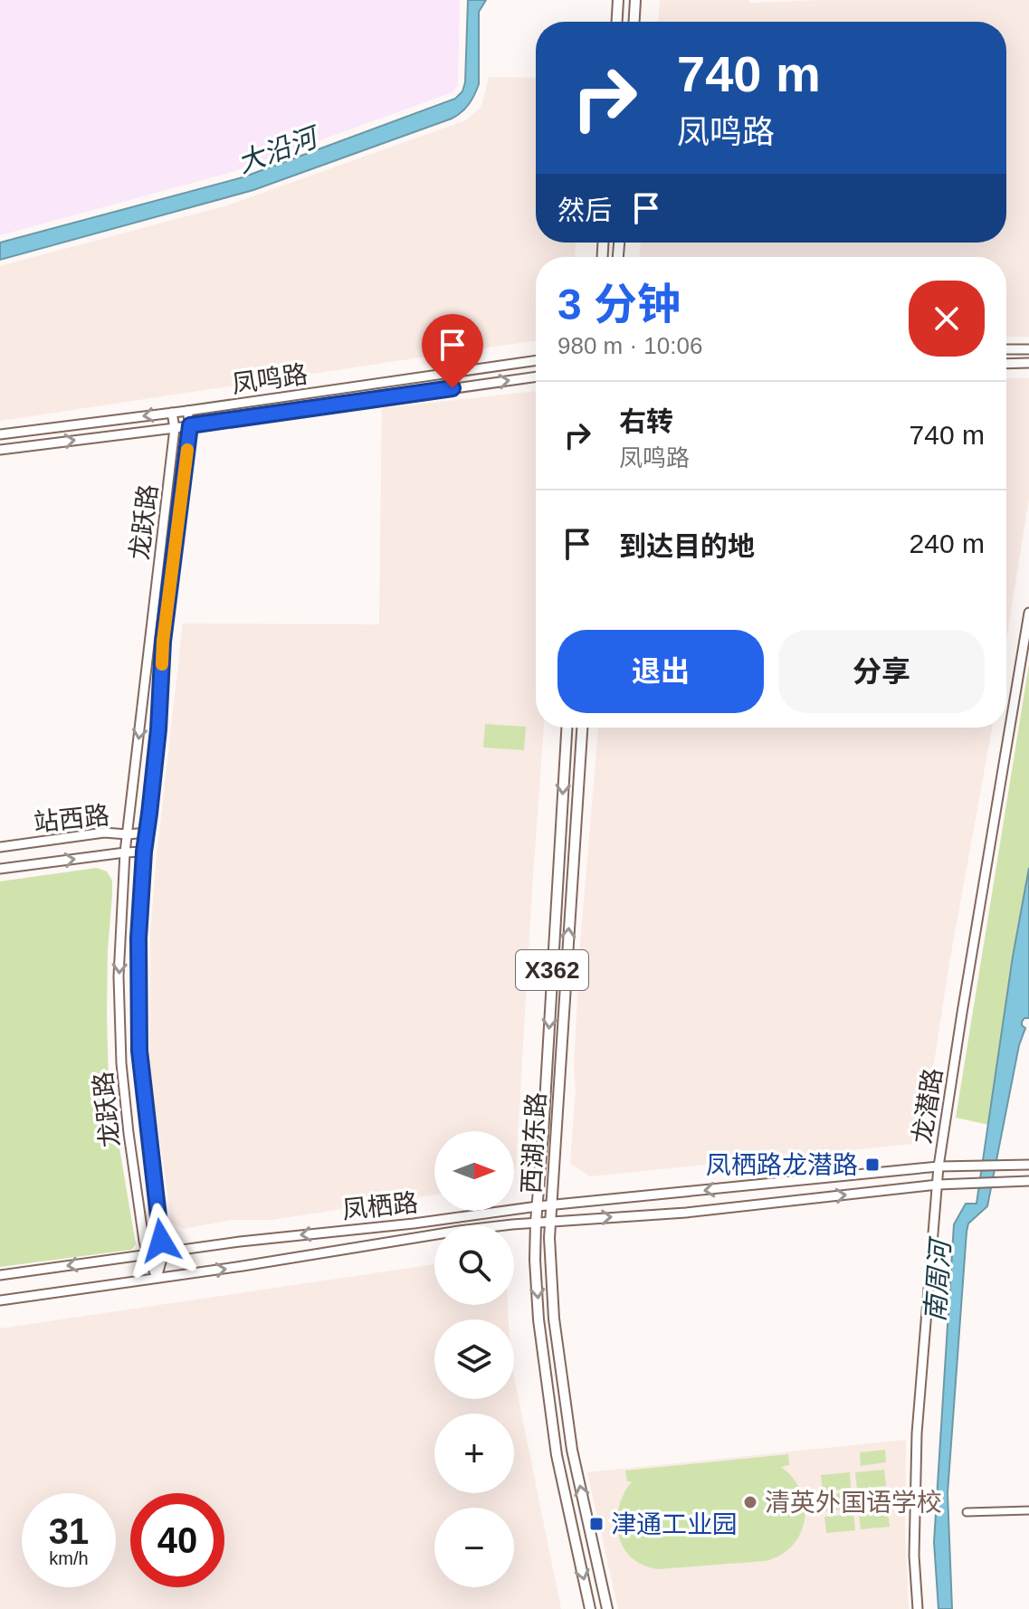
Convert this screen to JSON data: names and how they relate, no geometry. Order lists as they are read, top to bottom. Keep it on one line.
{"streets":{"main road":["X362","西湖东路"],"street":["凤鸣路","龙跃路","站西路","龙潜路","凤栖路"]},"crossings":[["凤鸣路","龙跃路"],["龙跃路","站西路"],["龙跃路","凤栖路"],["龙潜路","凤栖路"],["西湖东路","凤栖路"]],"water":["大沿河","南周河"],"places":{"transit":["凤栖路龙潜路","津通工业园"],"other":["清英外国语学校"]},"north":"right","page":{"turn":["740 m","凤鸣路"],"then":"然后","heading":["3 分钟","980 m · 10:06"],"list":[{"name":"右转","note":"凤鸣路","value":"740 m"},{"name":"到达目的地","value":"240 m"}],"buttons":["退出","分享"],"map_buttons":["+","−"],"speed":"31 km/h","limit":"40"}}
